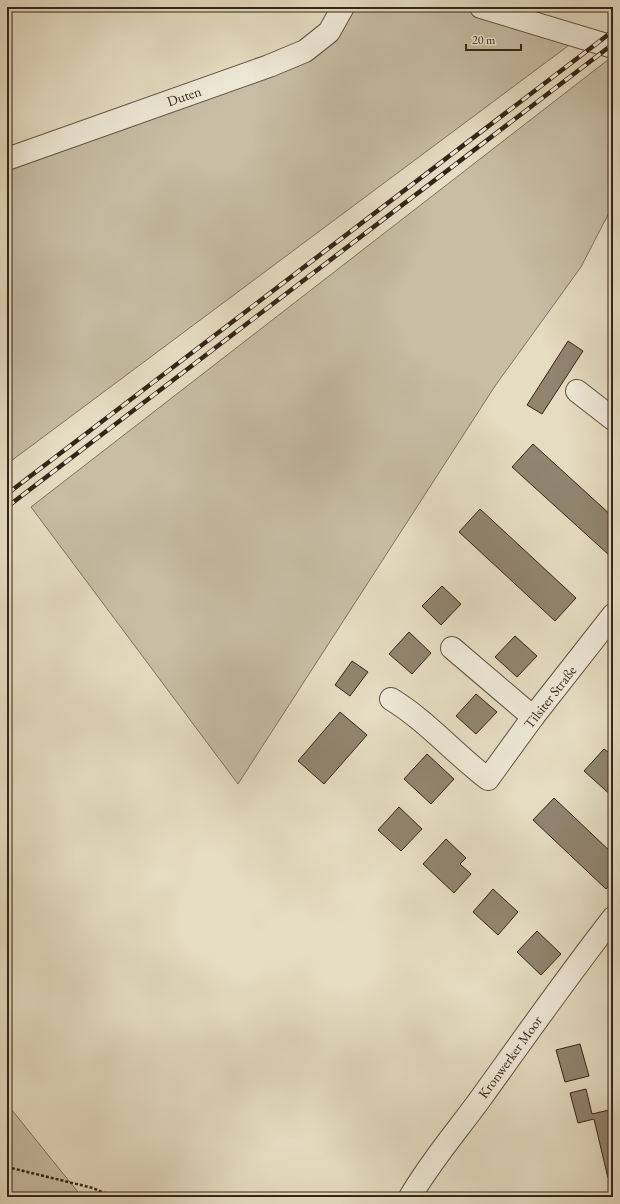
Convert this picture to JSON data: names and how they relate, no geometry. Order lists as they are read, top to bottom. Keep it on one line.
{"streets":{"street":["Duten","Tilsiter Straße","Kronwerker Moor"]},"scale_bar":"20 m"}
